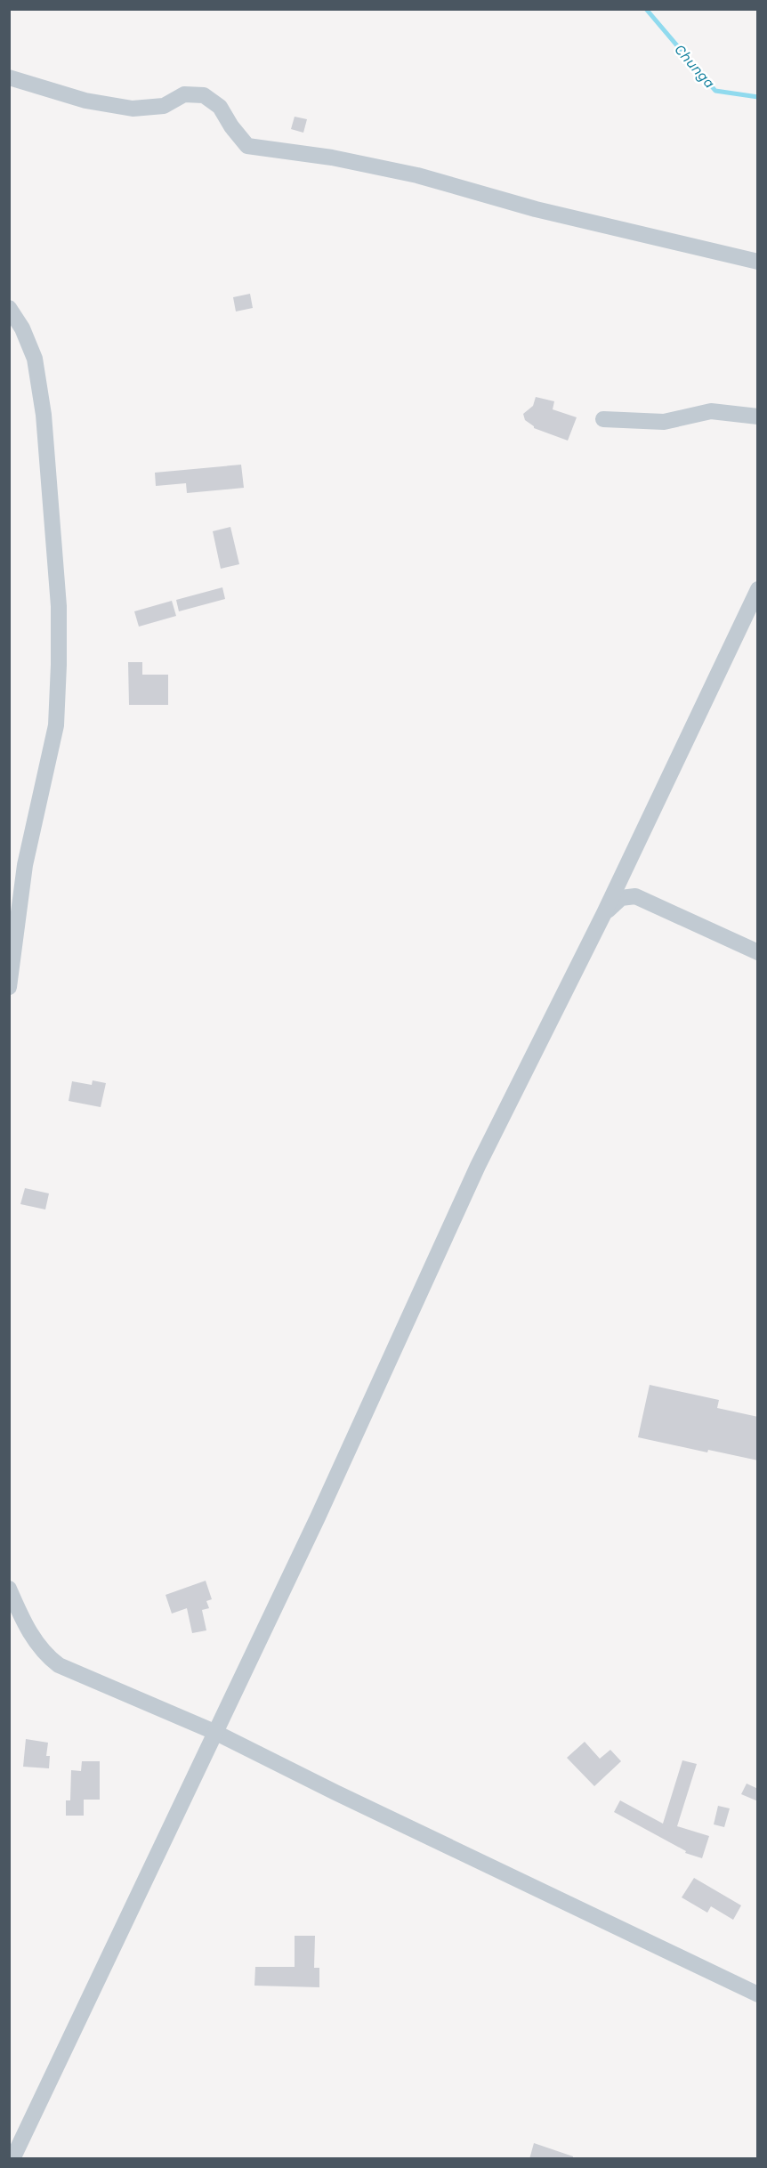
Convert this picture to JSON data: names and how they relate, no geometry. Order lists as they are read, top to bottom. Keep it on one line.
{"water":["Chunga"]}
